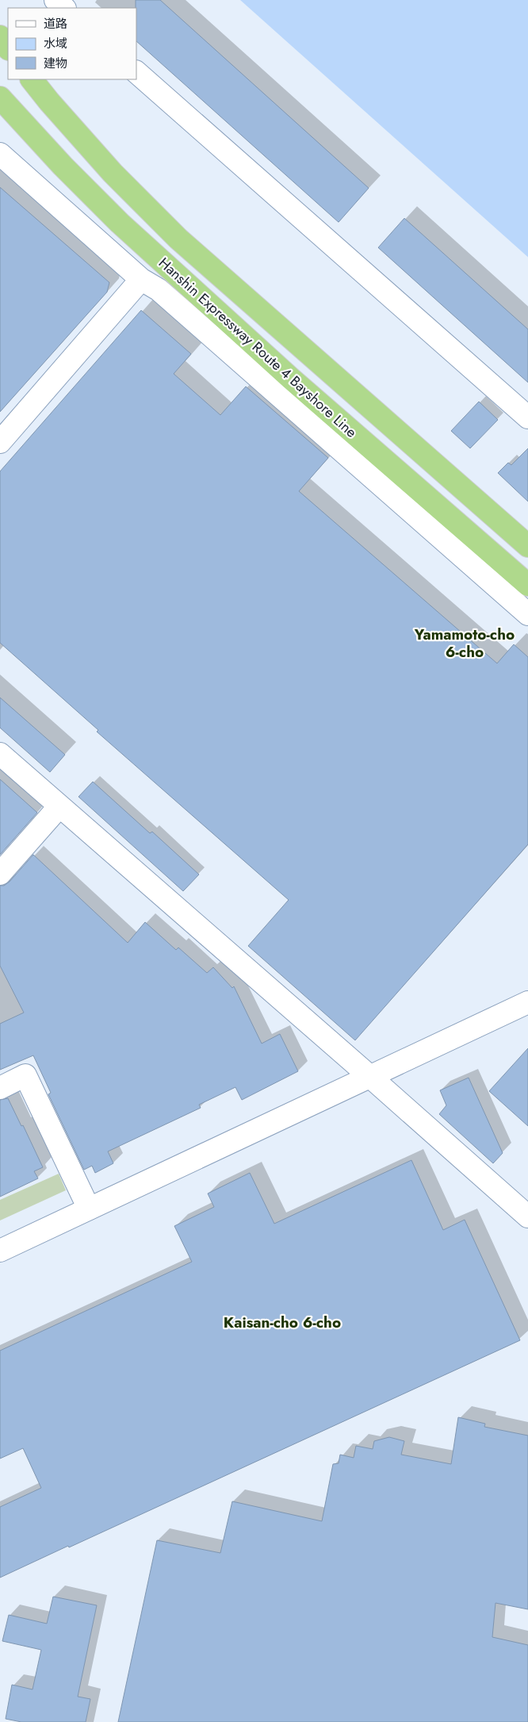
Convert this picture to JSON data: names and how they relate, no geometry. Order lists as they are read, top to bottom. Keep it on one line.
{"streets":{"highway":["Hanshin Expressway Route 4 Bayshore Line"]},"districts":["Yamamoto-cho 6-cho","Kaisan-cho 6-cho"],"legend":["道路","水域","建物"]}
